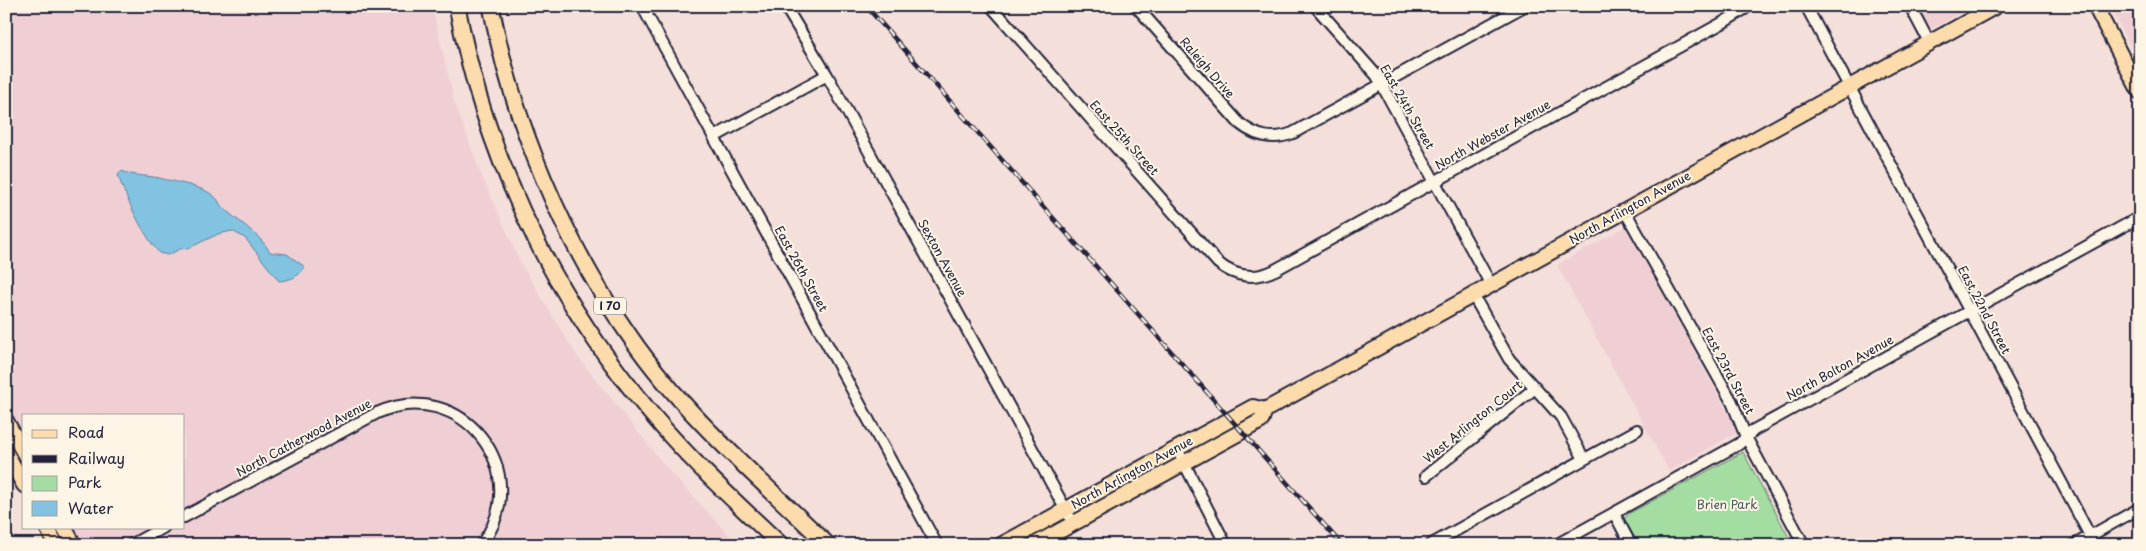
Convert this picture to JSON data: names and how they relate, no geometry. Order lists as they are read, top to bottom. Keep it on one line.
{"streets":{"highway":["I 70"],"main road":["North Arlington Avenue"],"street":["Raleigh Drive","East 24th Street","North Webster Avenue","East 25th Street","Sexton Avenue","East 26th Street","East 22nd Street","North Bolton Avenue","East 23rd Street","West Arlington Court","North Catherwood Avenue"]},"crossings":[["Raleigh Drive","East 24th Street"],["East 24th Street","North Webster Avenue"],["East 24th Street","North Arlington Avenue"],["North Webster Avenue","East 25th Street"],["North Arlington Avenue","Sexton Avenue"],["North Arlington Avenue","East 22nd Street"],["North Arlington Avenue","East 23rd Street"],["East 22nd Street","North Bolton Avenue"],["North Bolton Avenue","East 23rd Street"]],"parks":["Brien Park"],"legend":["Road","Railway","Park","Water"]}
